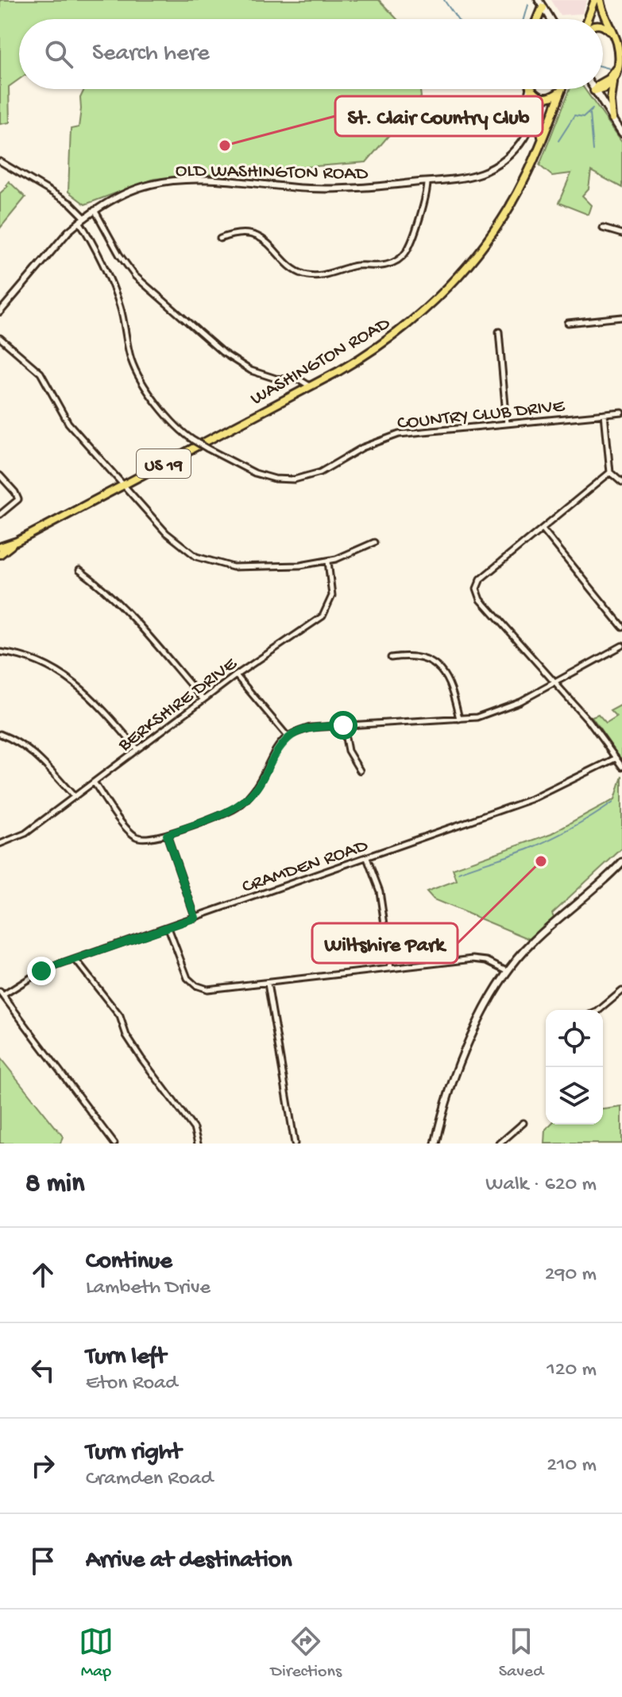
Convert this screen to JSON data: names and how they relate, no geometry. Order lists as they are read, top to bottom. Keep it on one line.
{"streets":{"main road":["WASHINGTON ROAD","US 19"],"street":["OLD WASHINGTON ROAD","COUNTRY CLUB DRIVE","BERKSHIRE DRIVE","CRAMDEN ROAD"]},"crossings":[["OLD WASHINGTON ROAD","COUNTRY CLUB DRIVE"]],"places":["St. Clair Country Club","Wiltshire Park"],"page":{"search":"Search here","heading":["8 min","Walk · 620 m"],"list":[["Continue","Lambeth Drive","290 m"],["Turn left","Eton Road","120 m"],["Turn right","Cramden Road","210 m"],"Arrive at destination"],"nav":["Map","Directions","Saved"]}}
